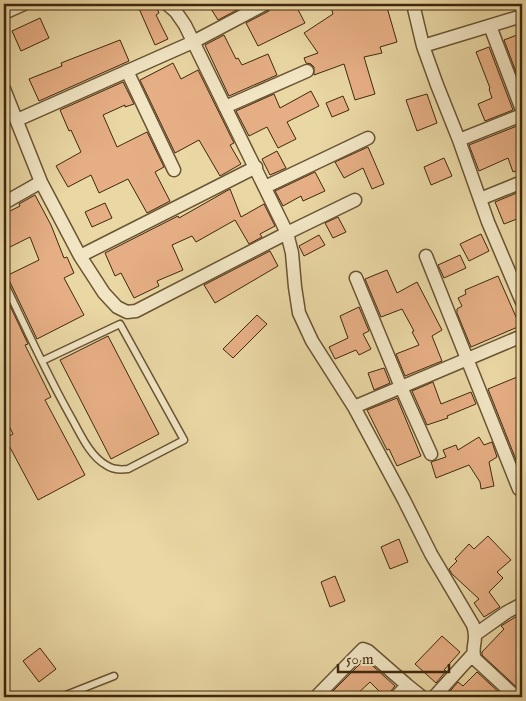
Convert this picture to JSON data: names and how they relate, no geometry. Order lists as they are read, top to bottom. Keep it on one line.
{"scale_bar":"50 m"}
